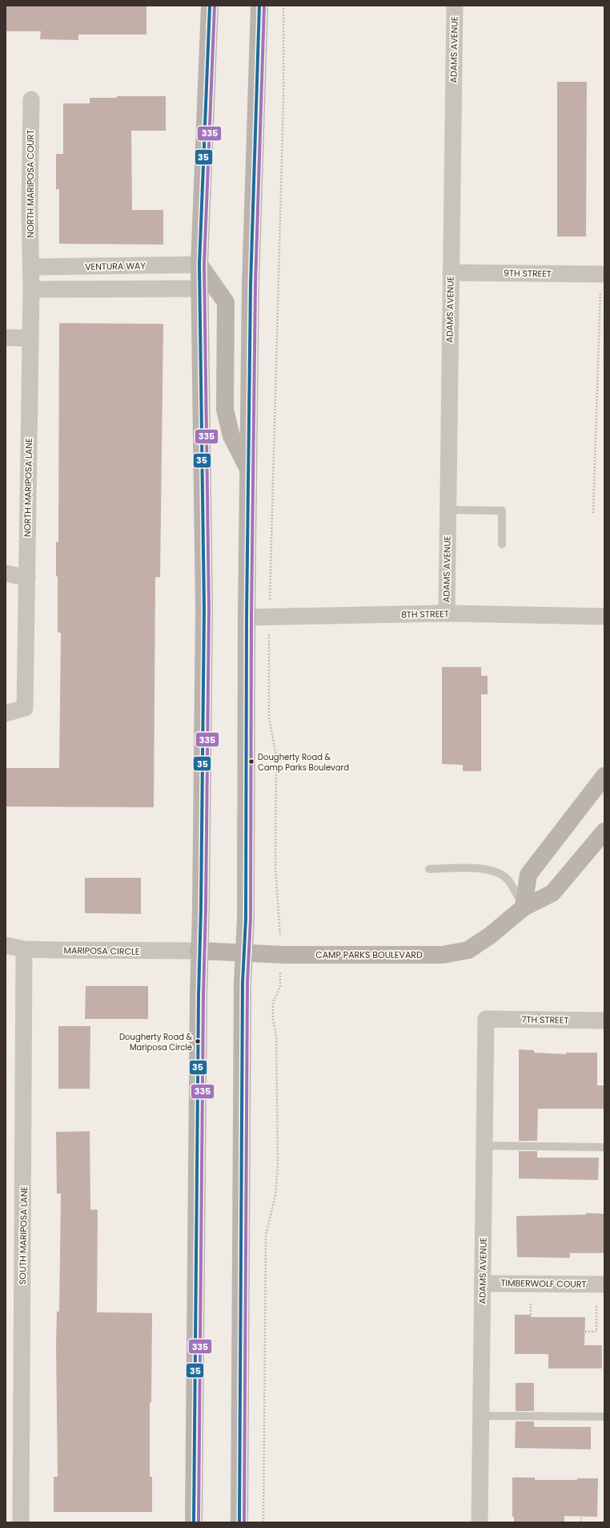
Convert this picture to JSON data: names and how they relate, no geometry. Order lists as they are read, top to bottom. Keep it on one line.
{"streets":{"main road":["CAMP PARKS BOULEVARD"],"street":["ADAMS AVENUE","NORTH MARIPOSA COURT","VENTURA WAY","9TH STREET","NORTH MARIPOSA LANE","8TH STREET","MARIPOSA CIRCLE","7TH STREET","SOUTH MARIPOSA LANE","TIMBERWOLF COURT"]},"crossings":[["ADAMS AVENUE","9TH STREET"],["ADAMS AVENUE","8TH STREET"],["ADAMS AVENUE","7TH STREET"],["ADAMS AVENUE","TIMBERWOLF COURT"],["NORTH MARIPOSA COURT","VENTURA WAY"],["NORTH MARIPOSA COURT","NORTH MARIPOSA LANE"],["VENTURA WAY","NORTH MARIPOSA LANE"],["MARIPOSA CIRCLE","CAMP PARKS BOULEVARD"],["MARIPOSA CIRCLE","SOUTH MARIPOSA LANE"]],"places":["Dougherty Road & Camp Parks Boulevard","Dougherty Road & Mariposa Circle"],"lines":["transit line 35","transit line 335"]}
